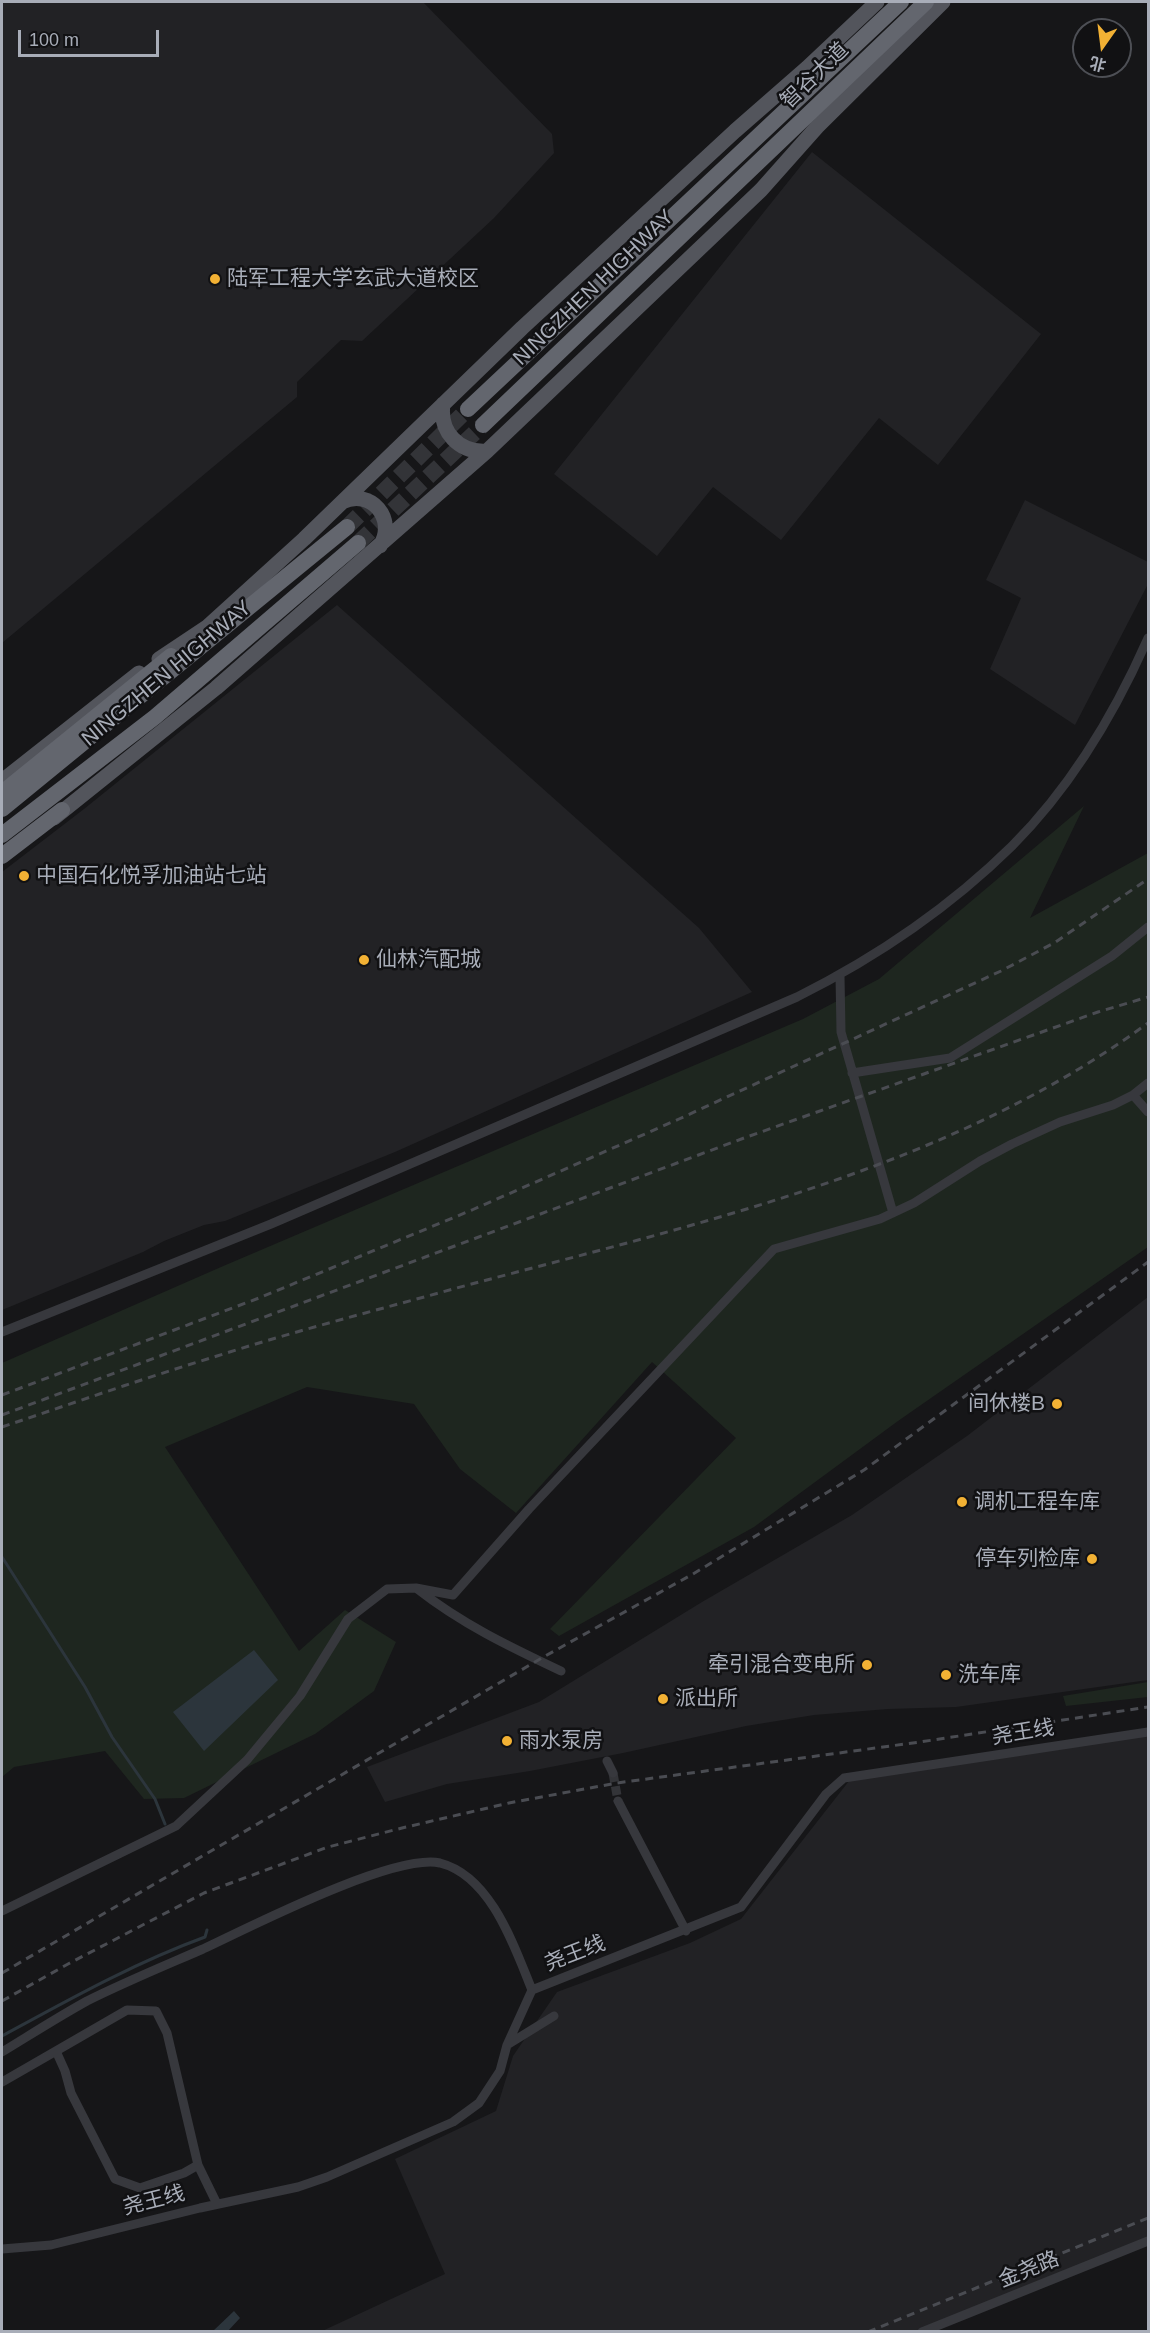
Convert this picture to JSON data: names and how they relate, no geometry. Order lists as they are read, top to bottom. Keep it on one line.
{"streets":{"highway":["智谷大道","NINGZHEN HIGHWAY"],"street":["尧王线","金尧路"]},"places":["陆军工程大学玄武大道校区","中国石化悦孚加油站七站","仙林汽配城","间休楼B","调机工程车库","停车列检库","牵引混合变电所","洗车库","派出所","雨水泵房"],"scale_bar":"100 m","north":"bottom"}
